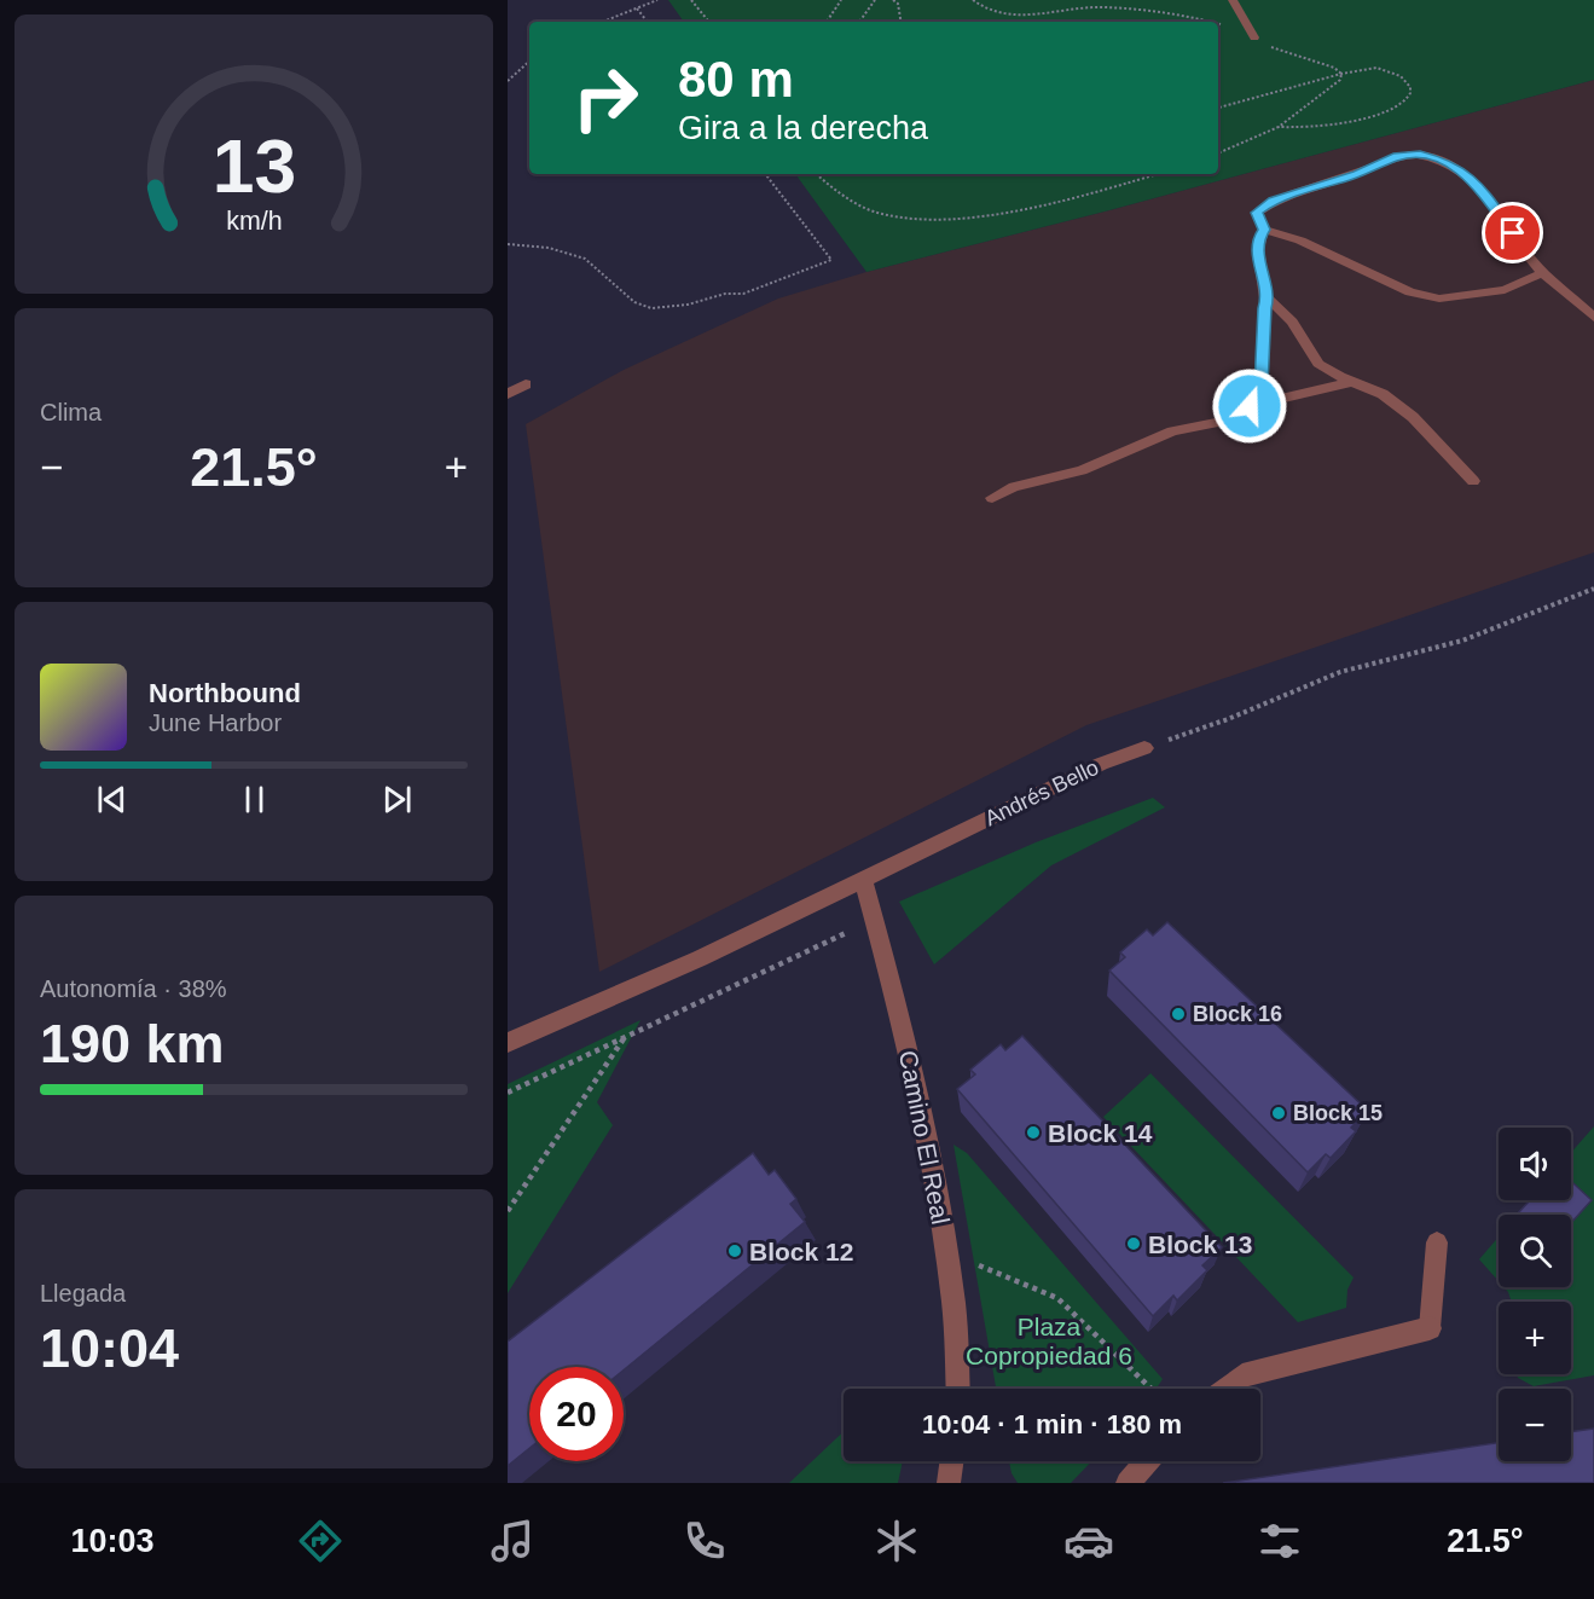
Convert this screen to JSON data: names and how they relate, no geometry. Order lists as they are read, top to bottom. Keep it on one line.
{"streets":{"street":["Andrés Bello","Camino El Real"]},"crossings":[["Andrés Bello","Camino El Real"]],"parks":["Plaza Copropiedad 6"],"places":["Block 16","Block 15","Block 14","Block 13","Block 12"],"page":{"turn":["80 m","Gira a la derecha"],"tile":["Clima",["Autonomía · 38%","190 km"],["Llegada","10:04"]],"heat":["−","21.5°","+"],"song":["Northbound","June Harbor"],"map_buttons":["+","−"],"limit":"20","trip":"10:04 · 1 min · 180 m","tabs":["10:03","21.5°"],"gauge":["13","km/h"]}}
